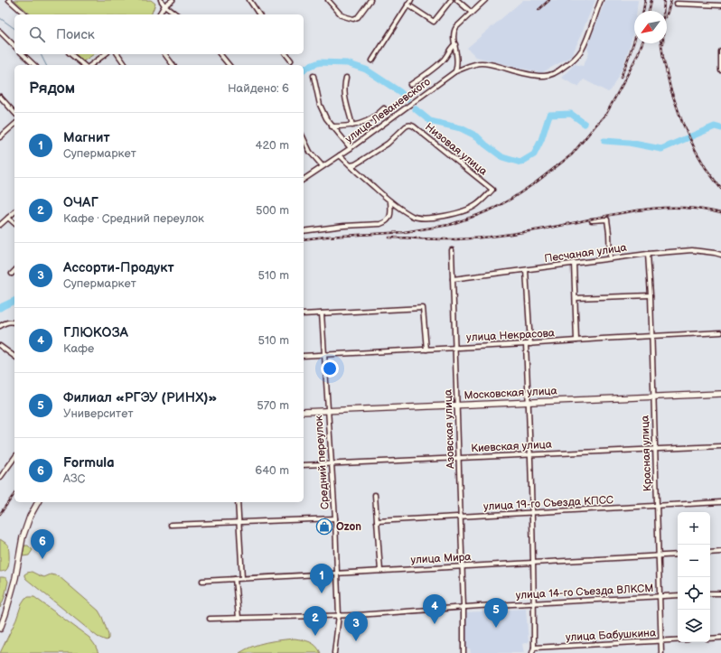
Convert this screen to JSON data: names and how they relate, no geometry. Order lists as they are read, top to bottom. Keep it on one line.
{"streets":{"main road":["Московская улица"],"street":["улица Леваневского","Низовая улица","Песчаная улица","улица Некрасова","Азовская улица","Киевская улица","Красная улица","Средний переулок","улица 19-го Съезда КПСС","улица Мира","улица 14-го Съезда ВЛКСМ","улица Бабушкина"]},"crossings":[["Песчаная улица","Азовская улица"],["Песчаная улица","Красная улица"],["улица Некрасова","Азовская улица"],["улица Некрасова","Красная улица"],["улица Некрасова","Средний переулок"],["Московская улица","Азовская улица"],["Московская улица","Красная улица"],["Московская улица","Средний переулок"],["Азовская улица","Киевская улица"],["Азовская улица","улица 19-го Съезда КПСС"],["Азовская улица","улица Мира"],["Азовская улица","улица 14-го Съезда ВЛКСМ"],["Киевская улица","Красная улица"],["Киевская улица","Средний переулок"],["Красная улица","улица 19-го Съезда КПСС"],["Красная улица","улица Мира"],["Красная улица","улица 14-го Съезда ВЛКСМ"],["Красная улица","улица Бабушкина"],["Средний переулок","улица Мира"],["Средний переулок","улица 14-го Съезда ВЛКСМ"]],"places":{"shop":["Ozon"]},"north":"bottom left","page":{"search":"Поиск","heading":["Рядом","Найдено: 6"],"list":[{"mark":"1","name":"Магнит","note":"Супермаркет","value":"420 m"},{"mark":"2","name":"ОЧАГ","note":"Кафе · Средний переулок","value":"500 m"},{"mark":"3","name":"Ассорти-Продукт","note":"Супермаркет","value":"510 m"},{"mark":"4","name":"ГЛЮКОЗА","note":"Кафе","value":"510 m"},{"mark":"5","name":"Филиал «РГЭУ (РИНХ)»","note":"Университет","value":"570 m"},{"mark":"6","name":"Formula","note":"АЗС","value":"640 m"}],"map_buttons":["+","−"],"pins":["6","1","4","5","2","3"]}}
